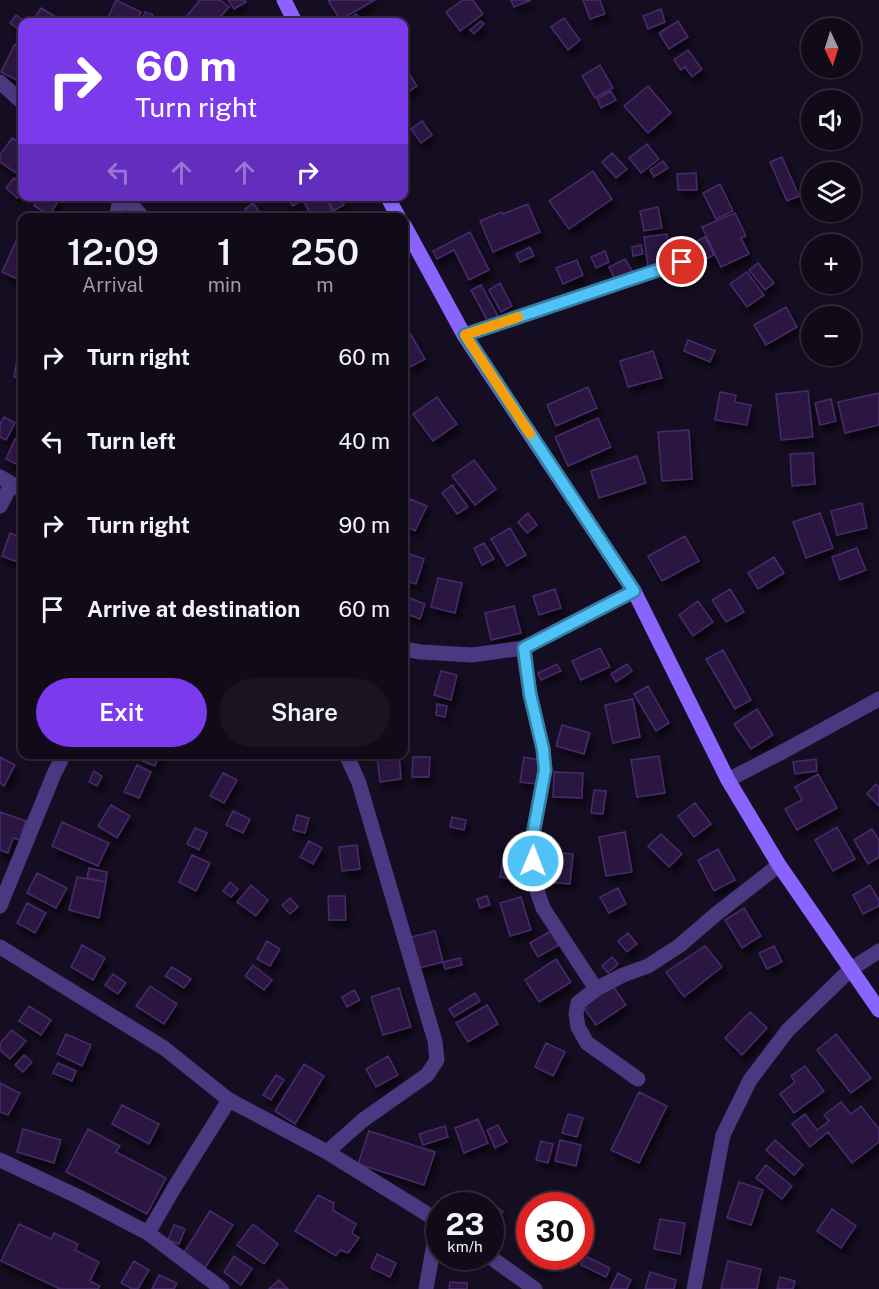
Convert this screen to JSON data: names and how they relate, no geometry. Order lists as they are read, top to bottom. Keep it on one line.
{"north":"bottom","page":{"map_buttons":["+","−"],"turn":["60 m","Turn right"],"eta":["12:09","Arrival","1","min","250","m"],"list":[{"name":"Turn right","value":"60 m"},{"name":"Turn left","value":"40 m"},{"name":"Turn right","value":"90 m"},{"name":"Arrive at destination","value":"60 m"}],"buttons":["Exit","Share"],"speed":"23 km/h","limit":"30"}}
